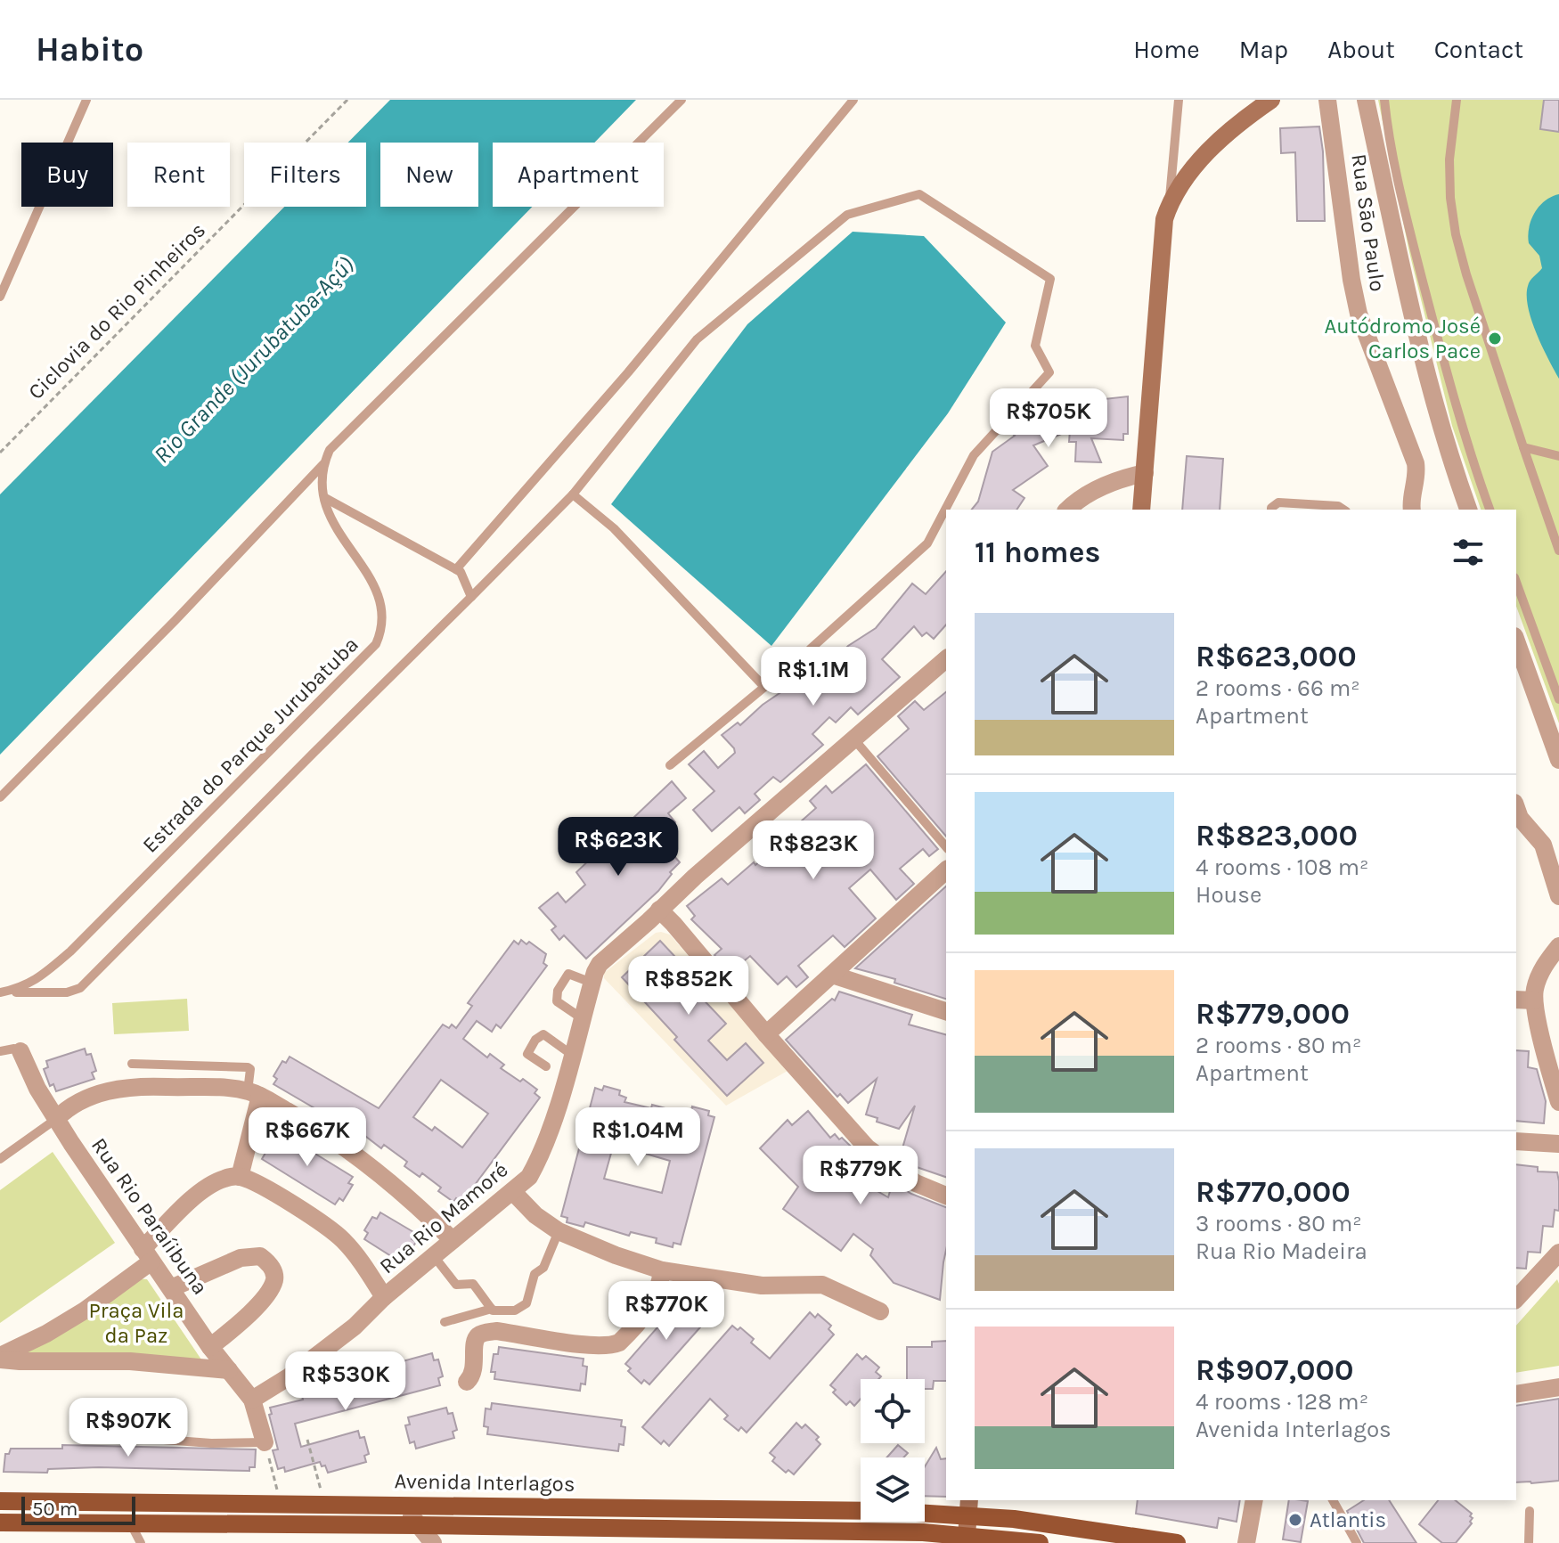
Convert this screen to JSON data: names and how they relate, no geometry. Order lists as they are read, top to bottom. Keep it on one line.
{"streets":{"main road":["Avenida Interlagos"],"street":["Rua Sāo Paulo","Rua Rio Paraíibuna","Rua Rio Mamoré"],"lane":["Estrada do Parque Jurubatuba"],"path":["Ciclovia do Rio Pinheiros"]},"crossings":[["Rua Rio Paraíibuna","Rua Rio Mamoré"]],"water":["Rio Grande (Jurubatuba-Açú)"],"parks":["Praça Vila da Paz"],"places":["Autódromo José Carlos Pace","Atlantis"],"scale_bar":"50 m","page":{"header":"Habito","nav":["Home","Map","About","Contact"],"chip":["Buy","Rent","Filters","New","Apartment"],"price":["R$705K","R$1.1M","R$623K","R$823K","R$852K","R$667K","R$1.04M","R$779K","R$770K","R$530K","R$907K"],"heading":"11 homes","list":[{"name":"R$623,000","note":"2 rooms · 66 m² · Apartment"},{"name":"R$823,000","note":"4 rooms · 108 m² · House"},{"name":"R$779,000","note":"2 rooms · 80 m² · Apartment"},{"name":"R$770,000","note":"3 rooms · 80 m² · Rua Rio Madeira"},{"name":"R$907,000","note":"4 rooms · 128 m² · Avenida Interlagos"}],"scale":"50 m"}}
